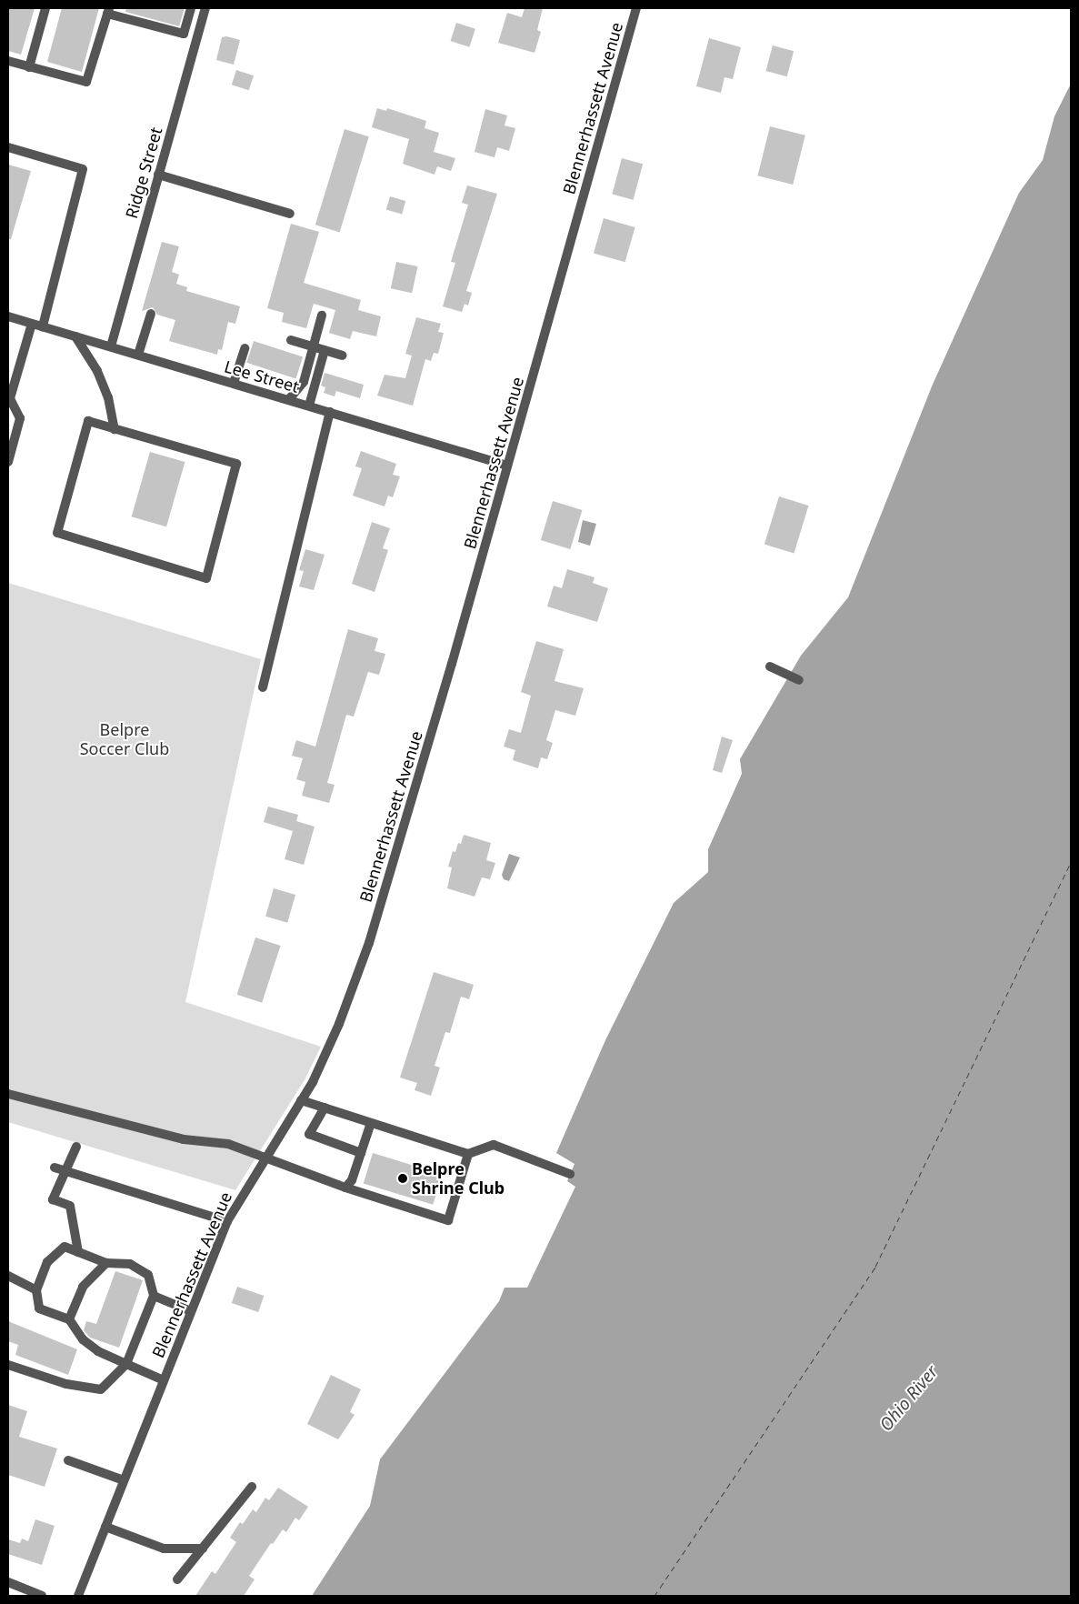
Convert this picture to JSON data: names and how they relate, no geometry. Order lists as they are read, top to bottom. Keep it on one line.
{"streets":{"street":["Blennerhassett Avenue","Ridge Street","Lee Street"]},"crossings":[["Blennerhassett Avenue","Lee Street"],["Ridge Street","Lee Street"]],"water":["Ohio River"],"parks":["Belpre Soccer Club"],"places":["Belpre Shrine Club"]}
